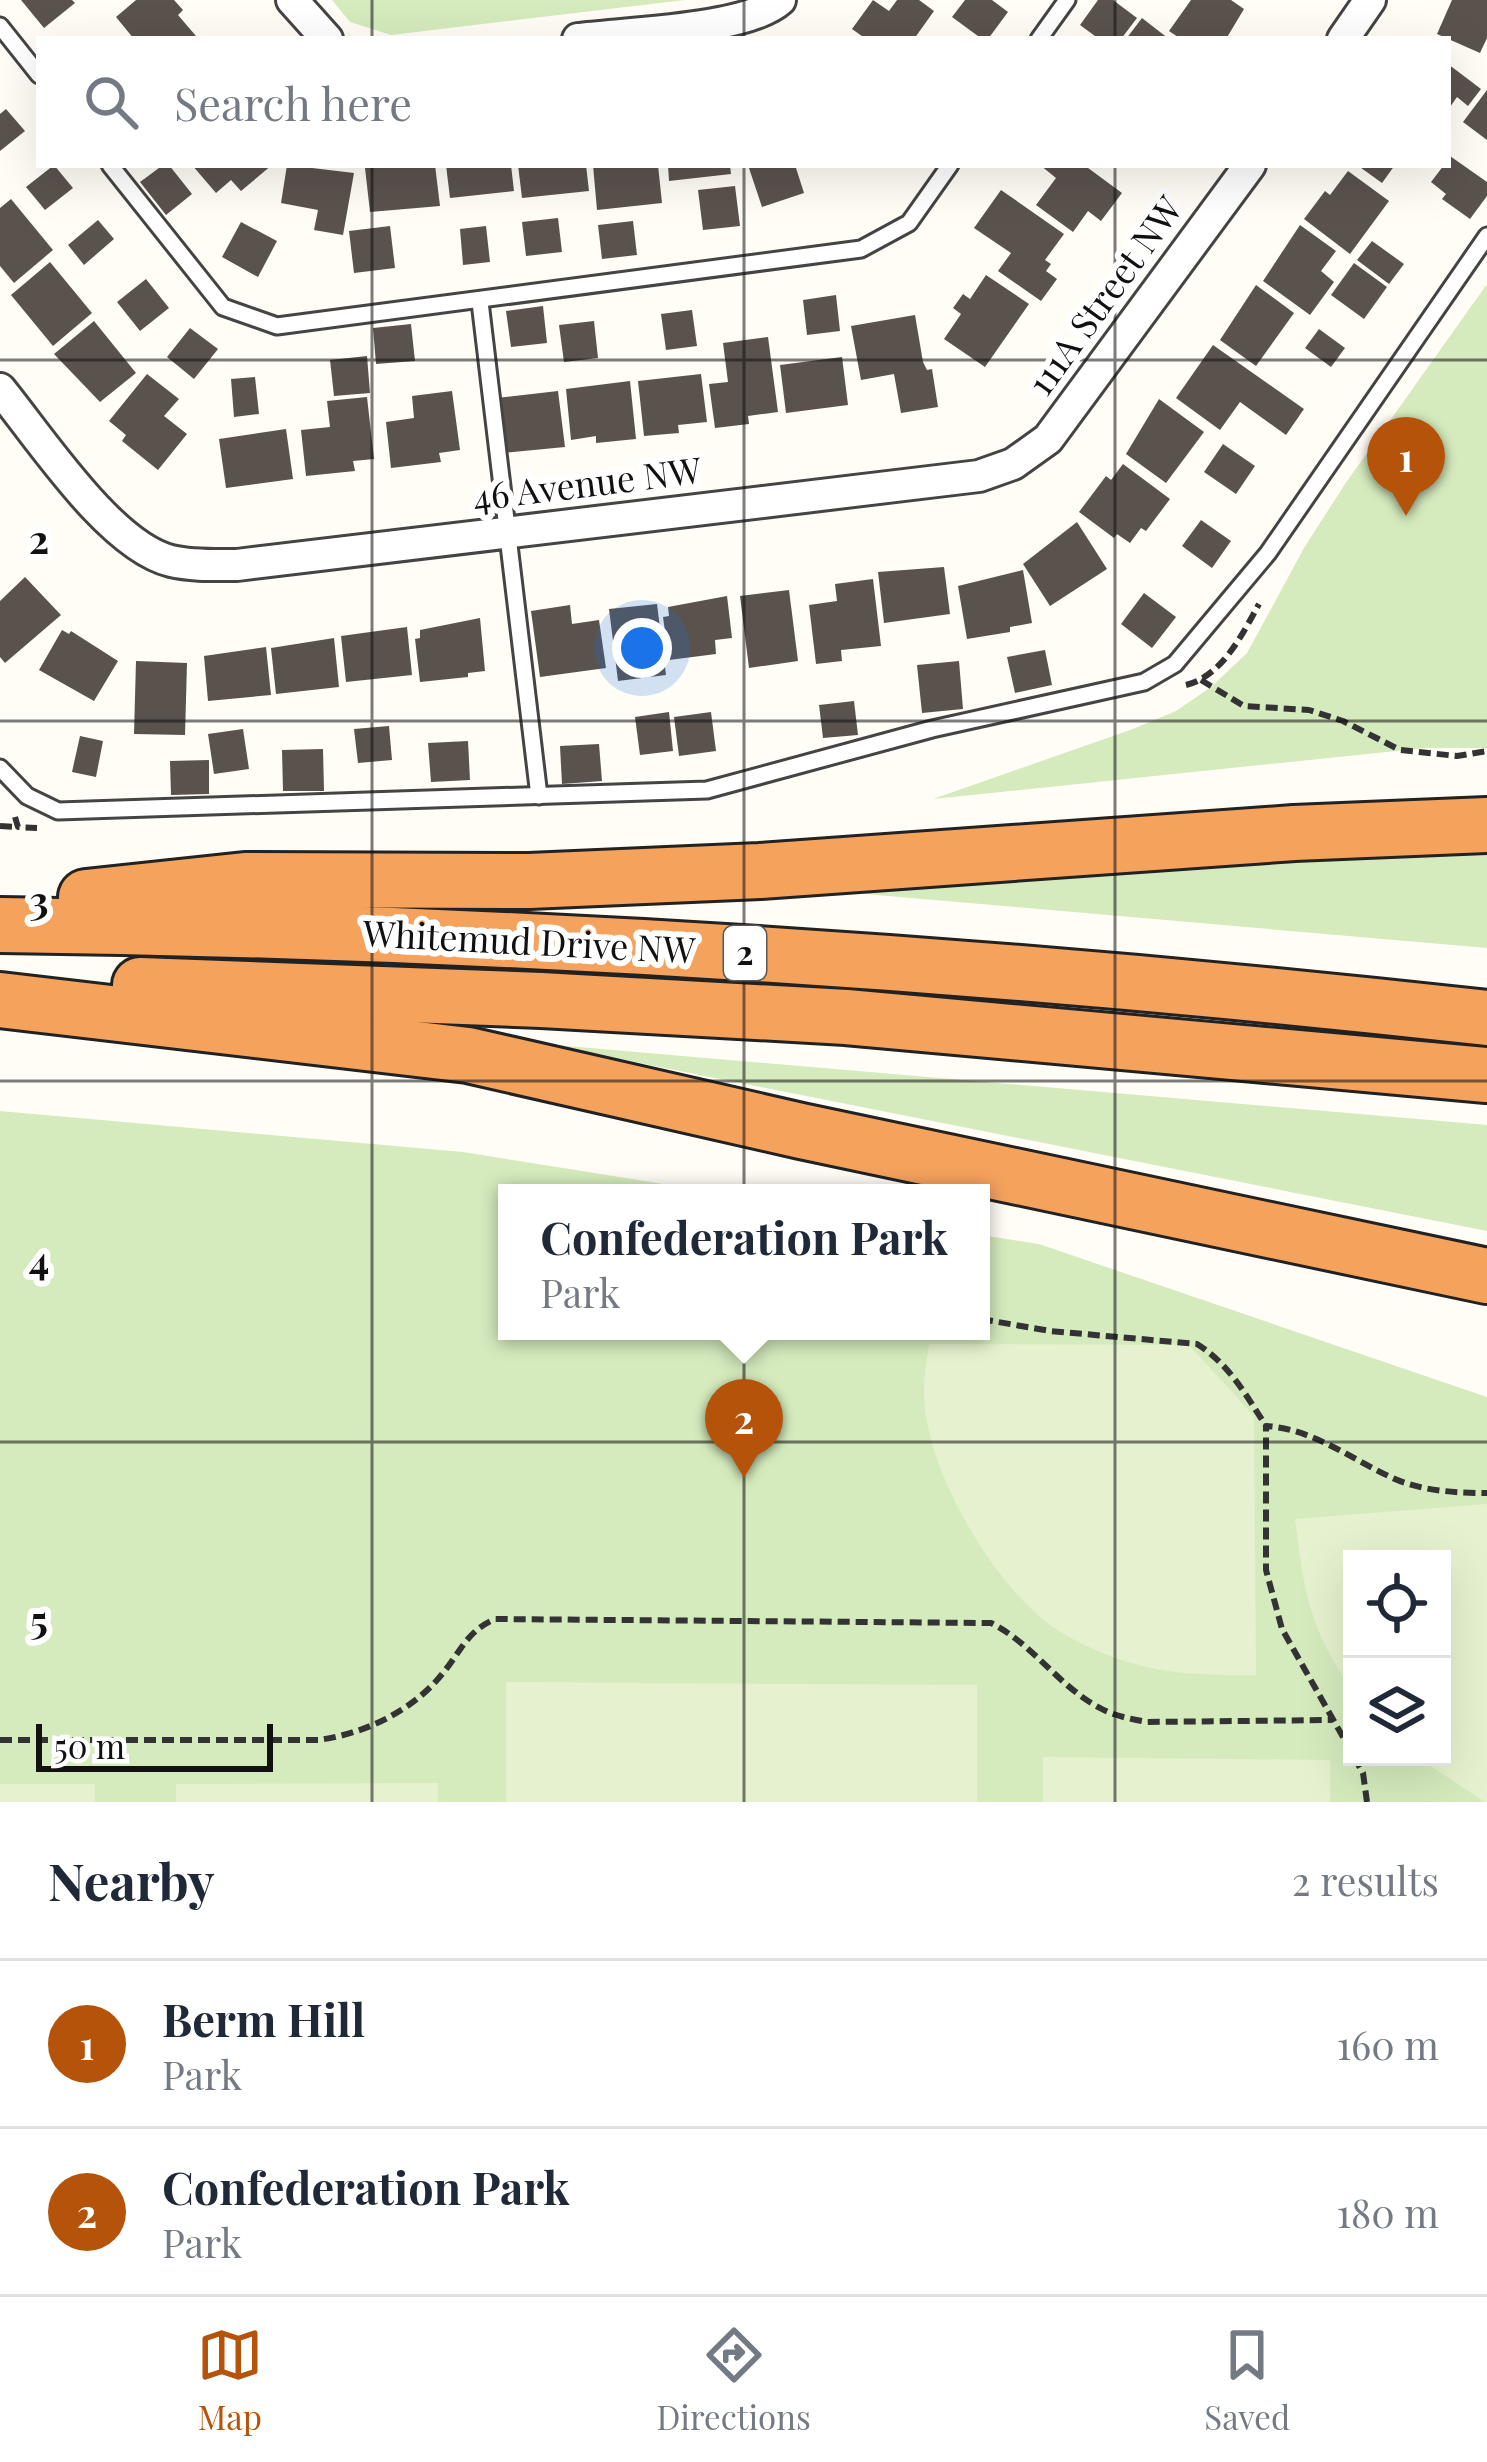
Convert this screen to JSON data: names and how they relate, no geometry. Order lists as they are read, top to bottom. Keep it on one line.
{"streets":{"highway":["Whitemud Drive NW","2"],"street":["111A Street NW","46 Avenue NW"]},"crossings":[["111A Street NW","46 Avenue NW"]],"scale_bar":"50 m","page":{"search":"Search here","pins":["1","2"],"popup":["Confederation Park","Park"],"scale":"50 m","heading":["Nearby","2 results"],"list":[{"mark":"1","name":"Berm Hill","note":"Park","value":"160 m"},{"mark":"2","name":"Confederation Park","note":"Park","value":"180 m"}],"nav":["Map","Directions","Saved"]},"grid":{"rows":["2","3","4","5"]}}
